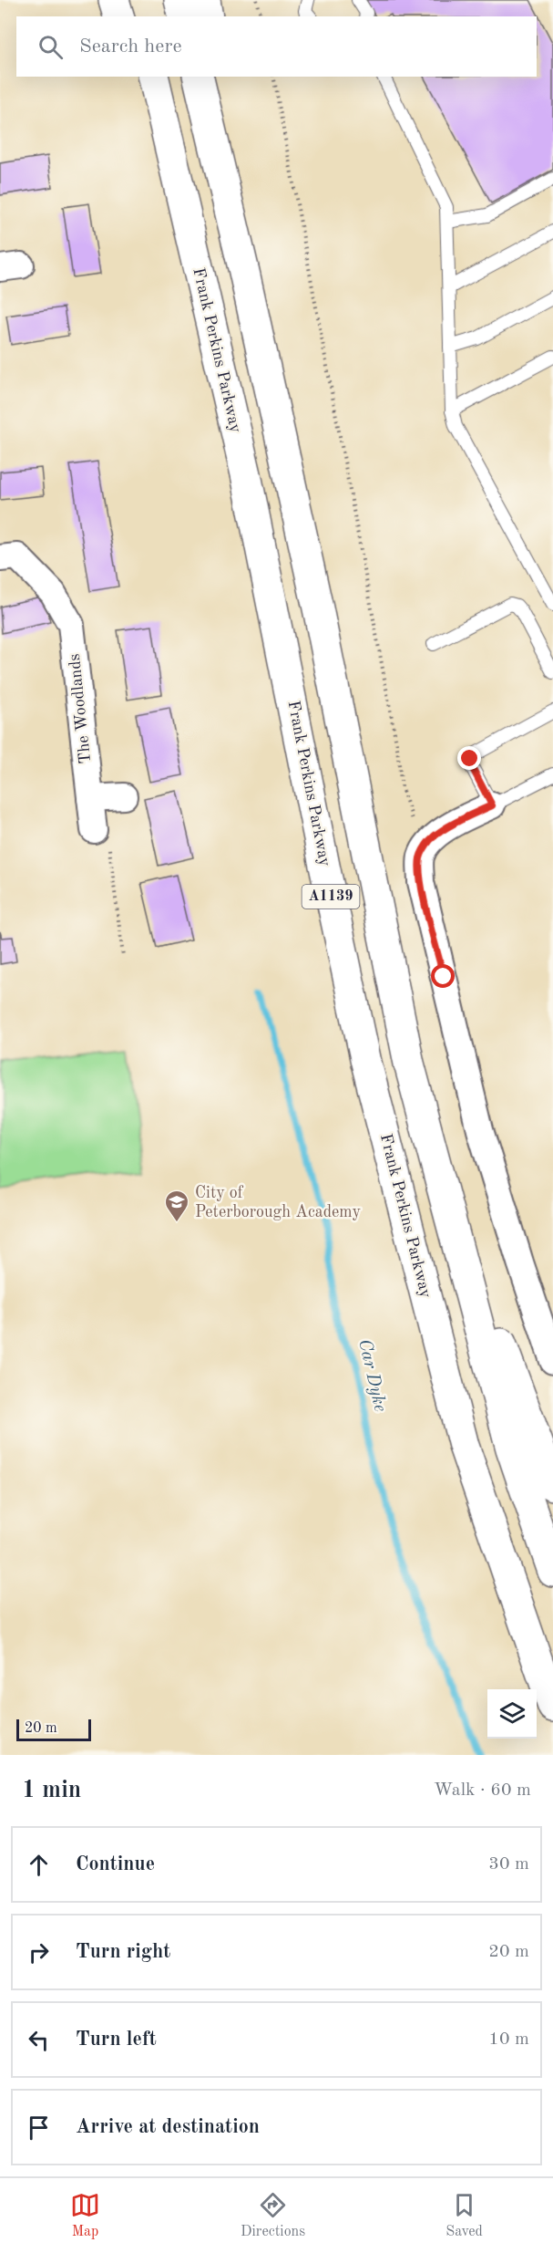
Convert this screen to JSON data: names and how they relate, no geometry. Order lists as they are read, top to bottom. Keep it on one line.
{"streets":{"highway":["Frank Perkins Parkway","A1139"],"street":["The Woodlands"]},"water":["Car Dyke"],"places":{"school or university":["City of Peterborough Academy"]},"scale_bar":"20 m","page":{"search":"Search here","scale":"20 m","heading":["1 min","Walk · 60 m"],"list":[["Continue","30 m"],["Turn right","20 m"],["Turn left","10 m"],"Arrive at destination"],"nav":["Map","Directions","Saved"]}}
